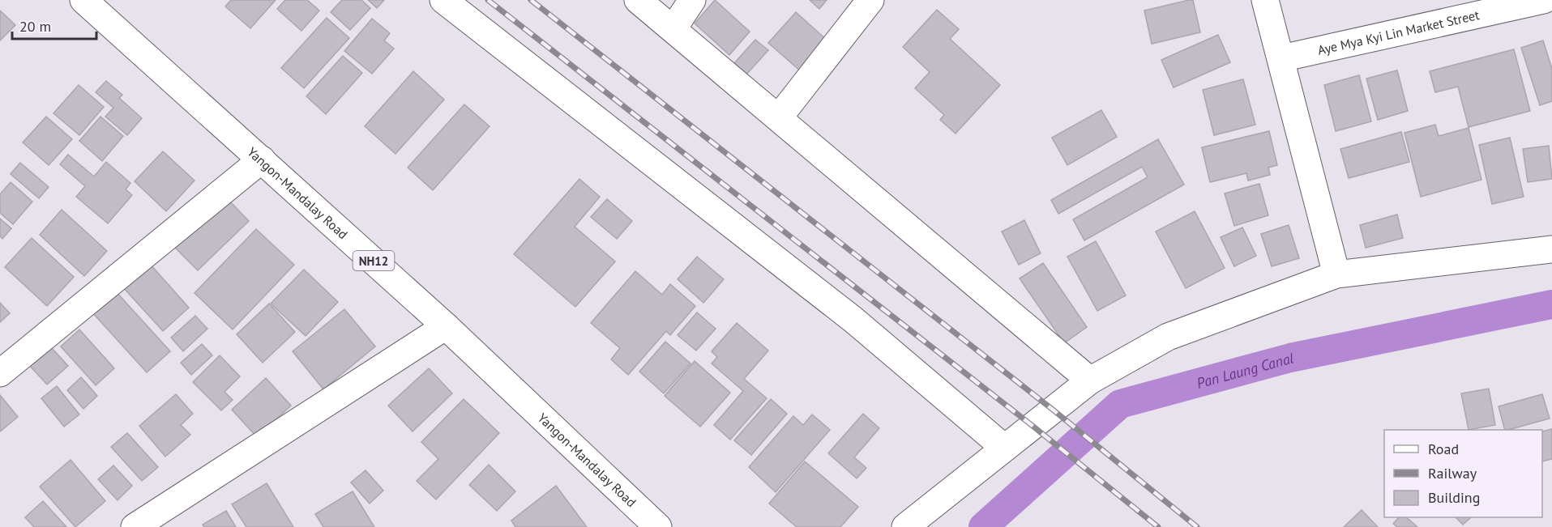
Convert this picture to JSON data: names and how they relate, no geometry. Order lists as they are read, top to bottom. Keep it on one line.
{"streets":{"main road":["Aye Mya Kyi Lin Market Street","Yangon-Mandalay Road","NH12"]},"water":["Pan Laung Canal"],"legend":["Road","Railway","Building"],"scale_bar":"20 m"}
